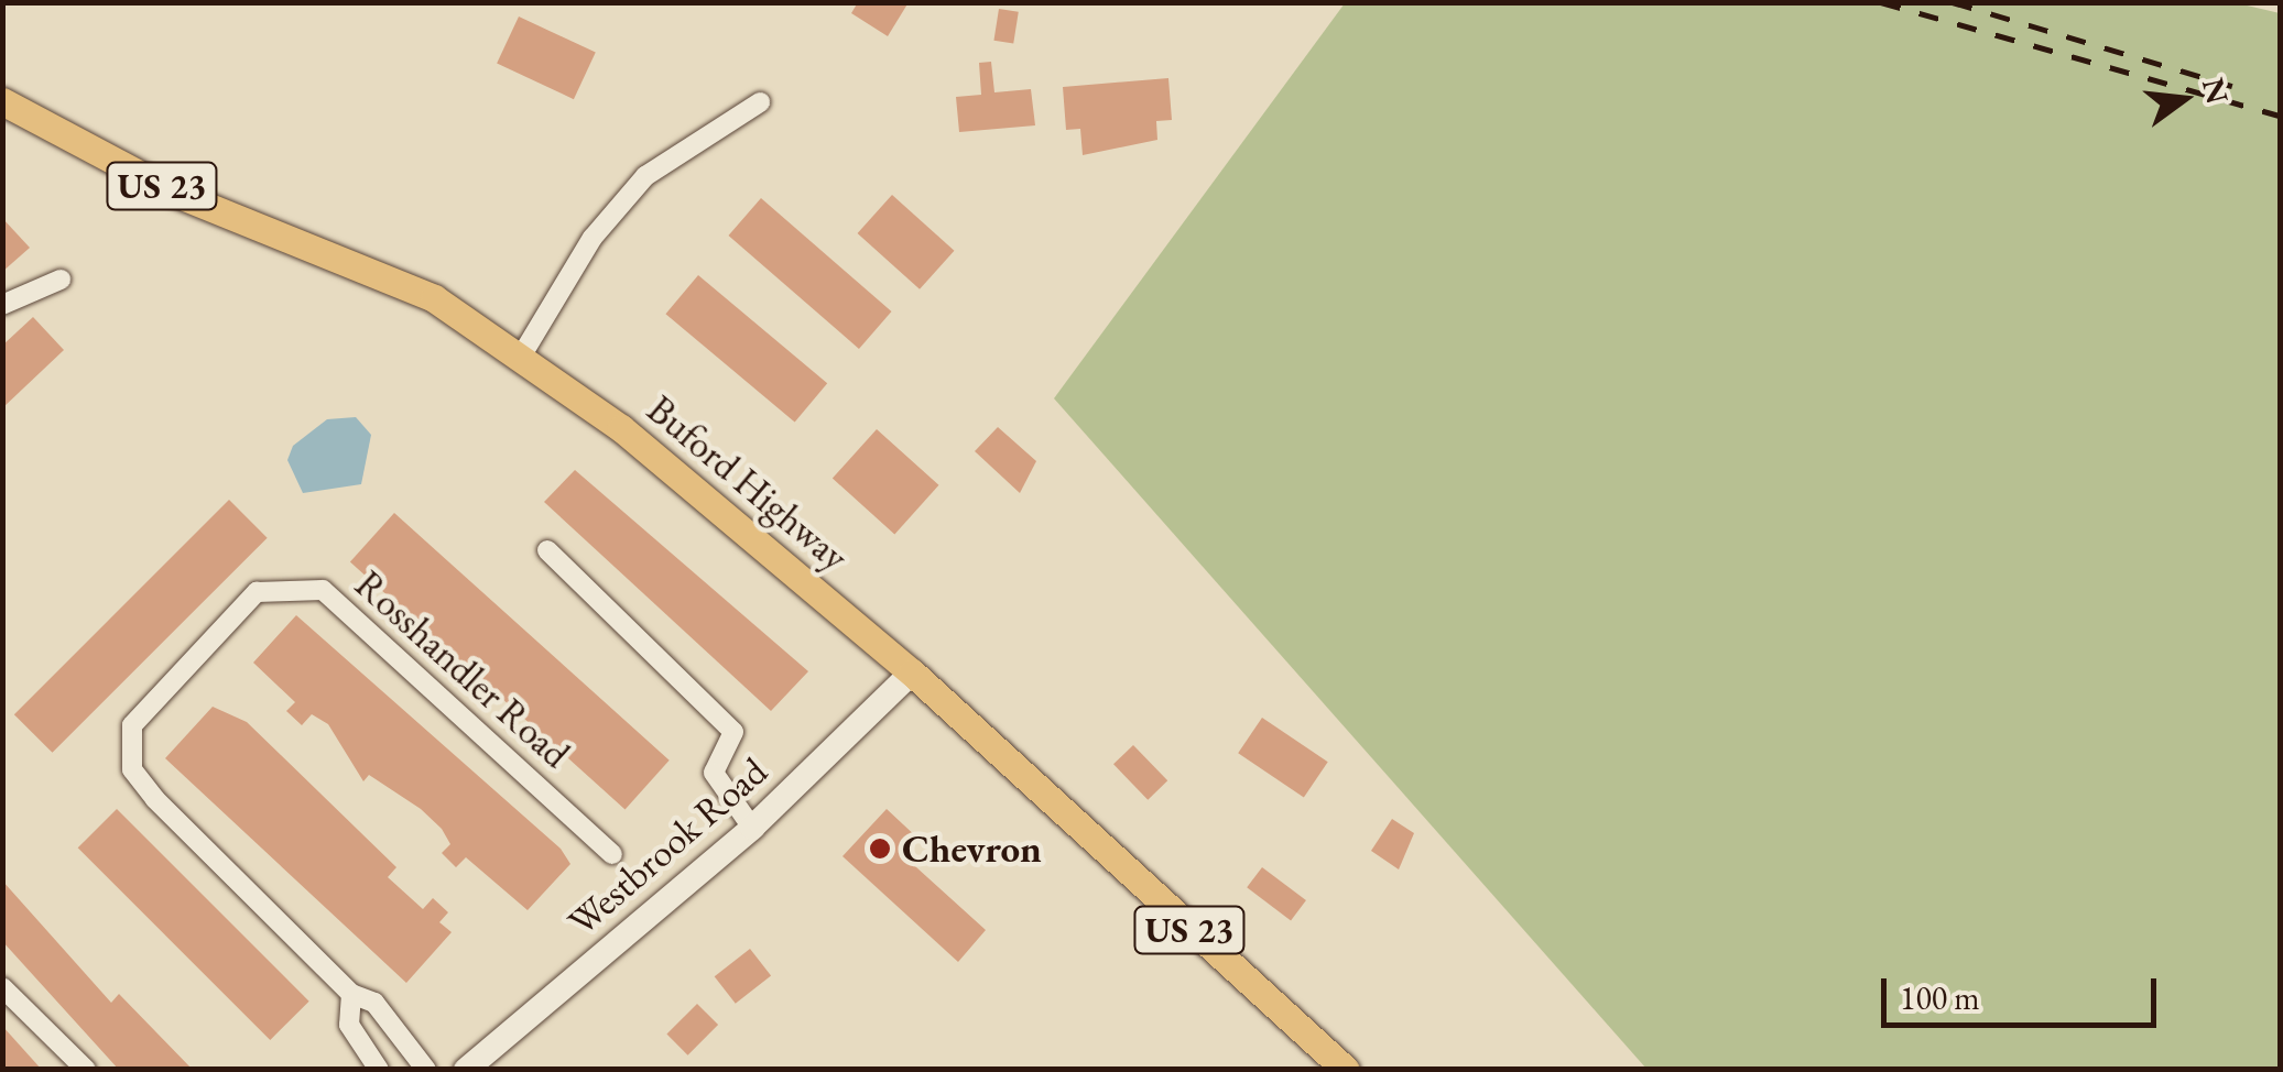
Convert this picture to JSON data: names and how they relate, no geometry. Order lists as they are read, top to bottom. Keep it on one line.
{"streets":{"main road":["US 23","Buford Highway"],"street":["Rosshandler Road","Westbrook Road"]},"crossings":[["Buford Highway","Westbrook Road"]],"places":["Chevron"],"scale_bar":"100 m","north":"right"}
